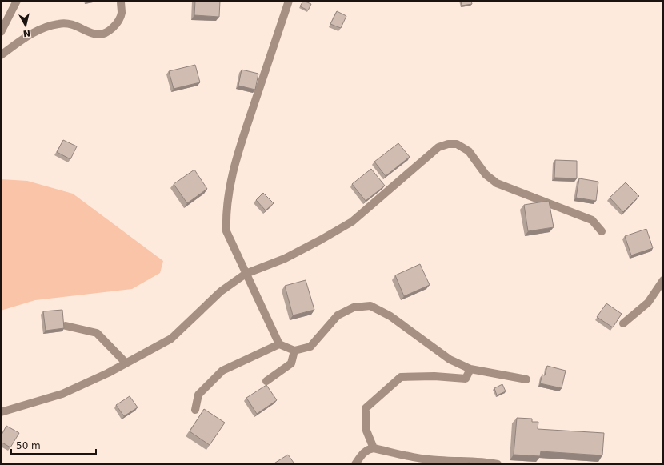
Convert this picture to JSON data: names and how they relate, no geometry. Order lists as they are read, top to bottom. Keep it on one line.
{"scale_bar":"50 m","north":"bottom"}
